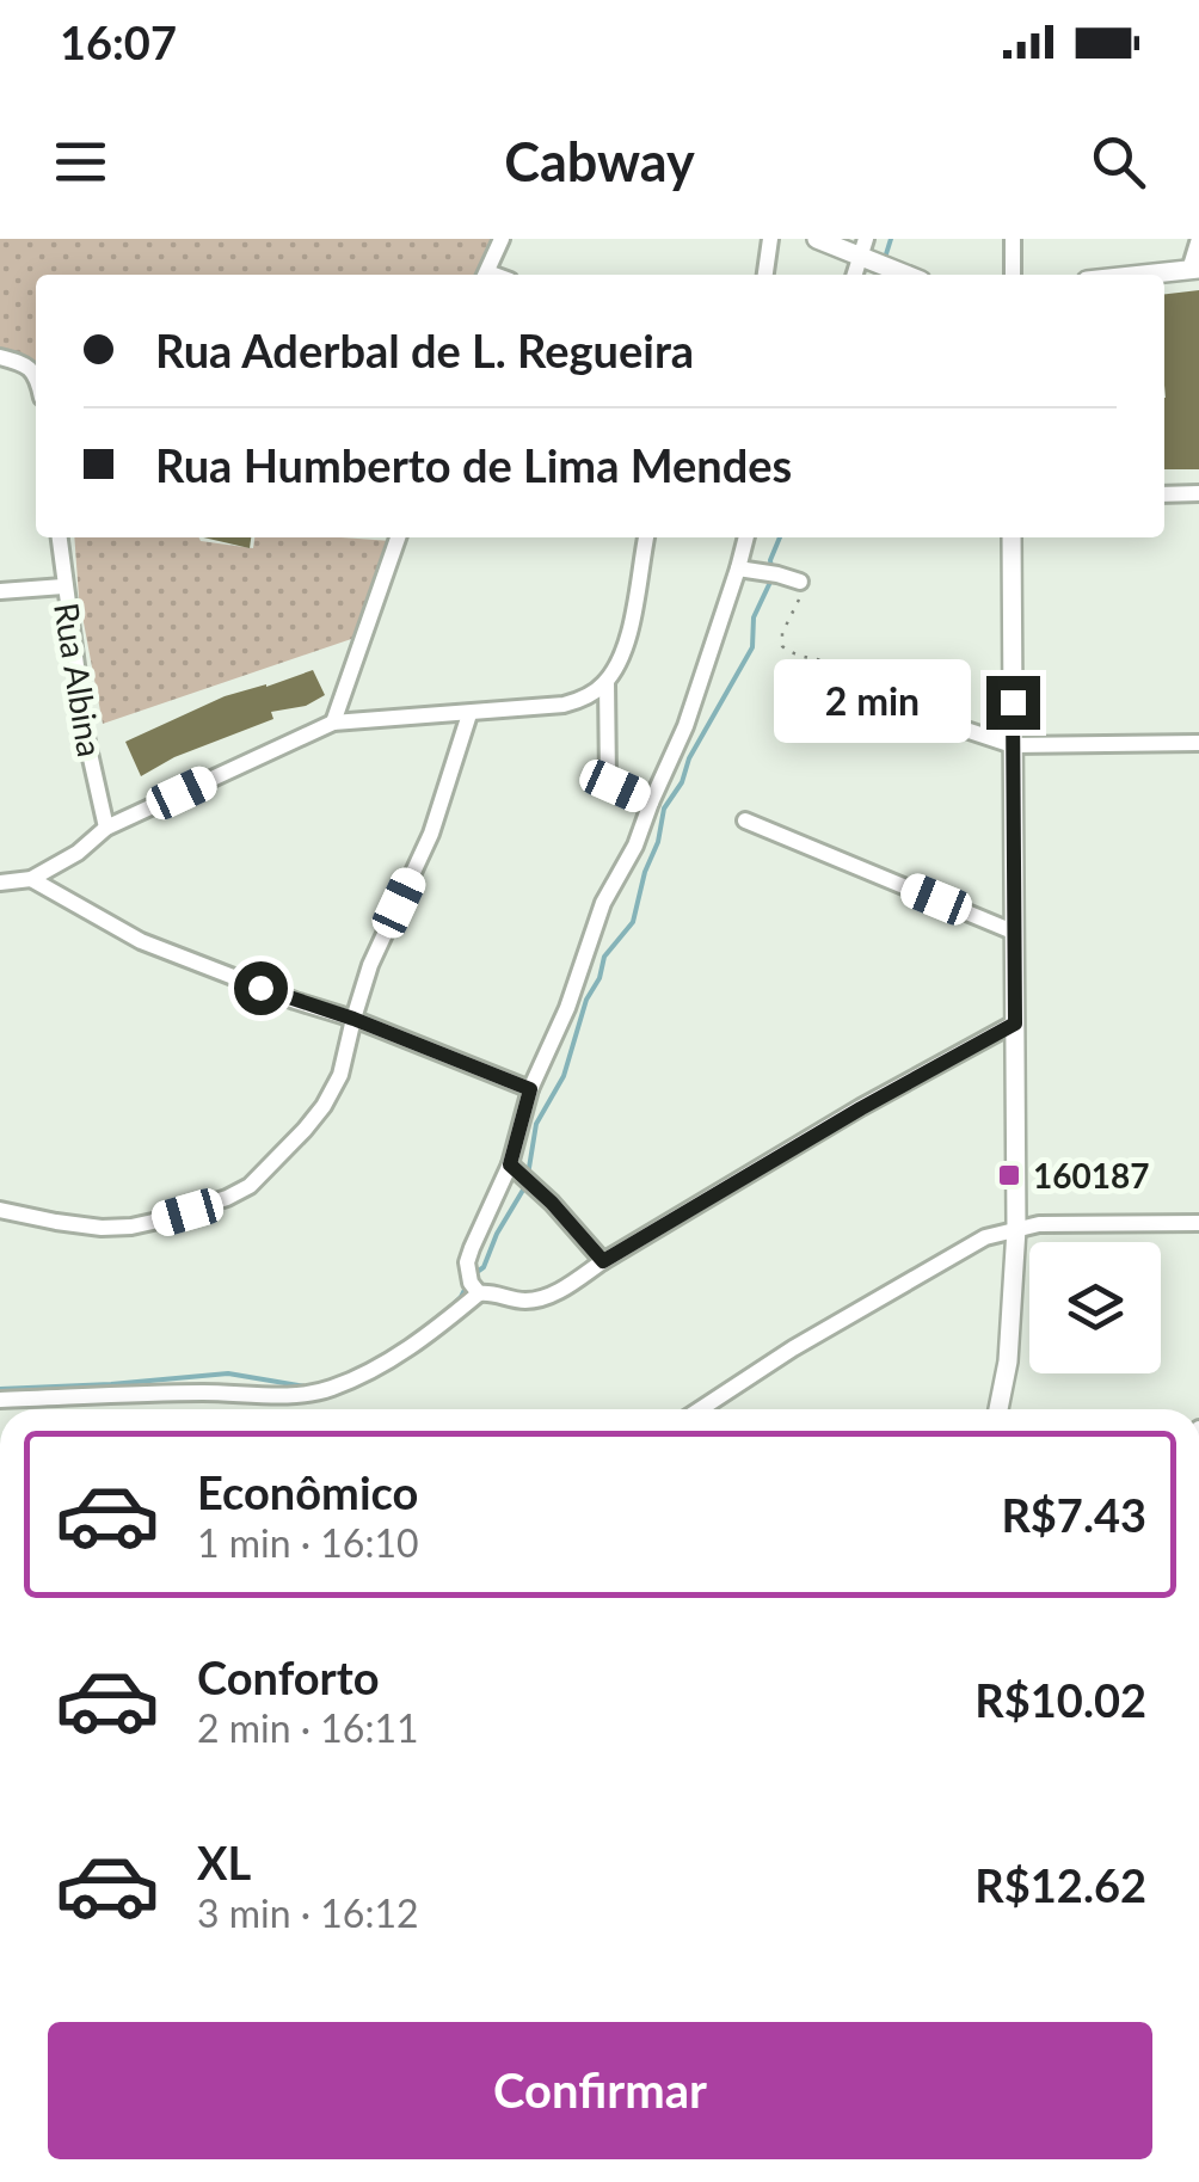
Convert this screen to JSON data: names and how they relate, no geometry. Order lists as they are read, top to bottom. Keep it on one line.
{"streets":{"street":["Rua Albina"]},"places":{"transit":["160187"]},"page":{"status":"16:07","header":"Cabway","banner":["Rua Aderbal de L. Regueira","Rua Humberto de Lima Mendes"],"bubble":"2 min","list":[{"name":"Econômico","note":"1 min · 16:10","value":"R$7.43"},{"name":"Conforto","note":"2 min · 16:11","value":"R$10.02"},{"name":"XL","note":"3 min · 16:12","value":"R$12.62"}],"buttons":"Confirmar"}}
